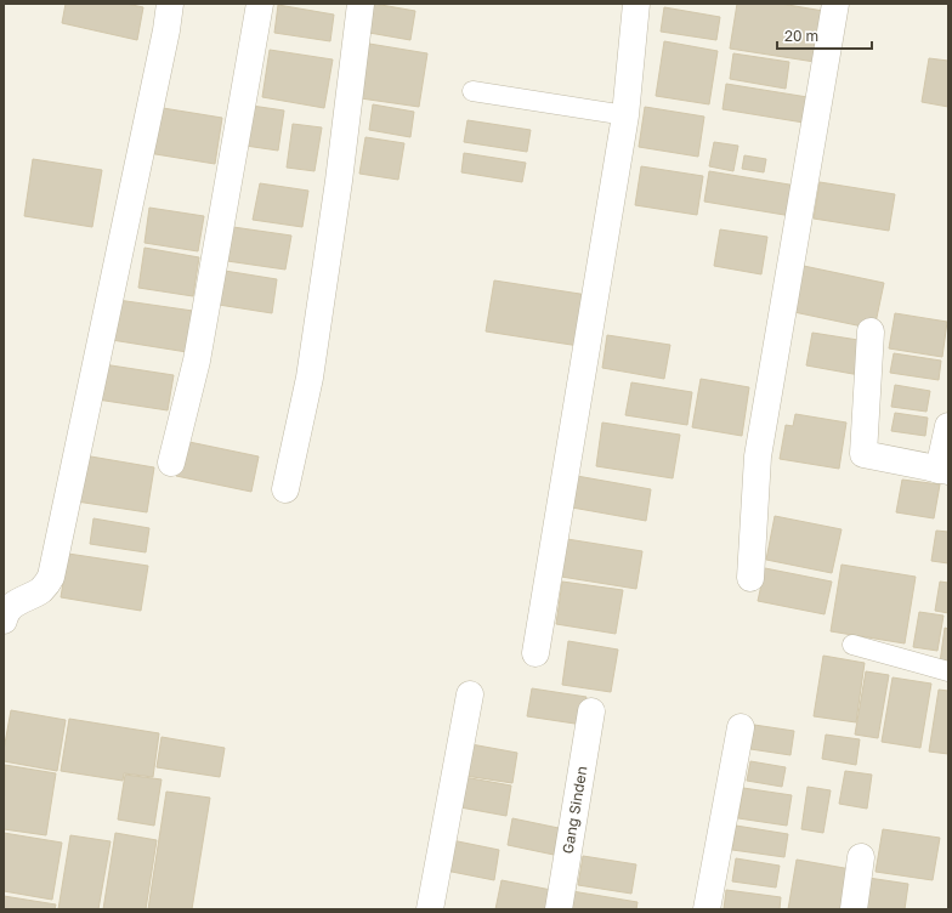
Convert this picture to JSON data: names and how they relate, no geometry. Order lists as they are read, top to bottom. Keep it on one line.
{"streets":{"street":["Gang Sinden"]},"scale_bar":"20 m"}
